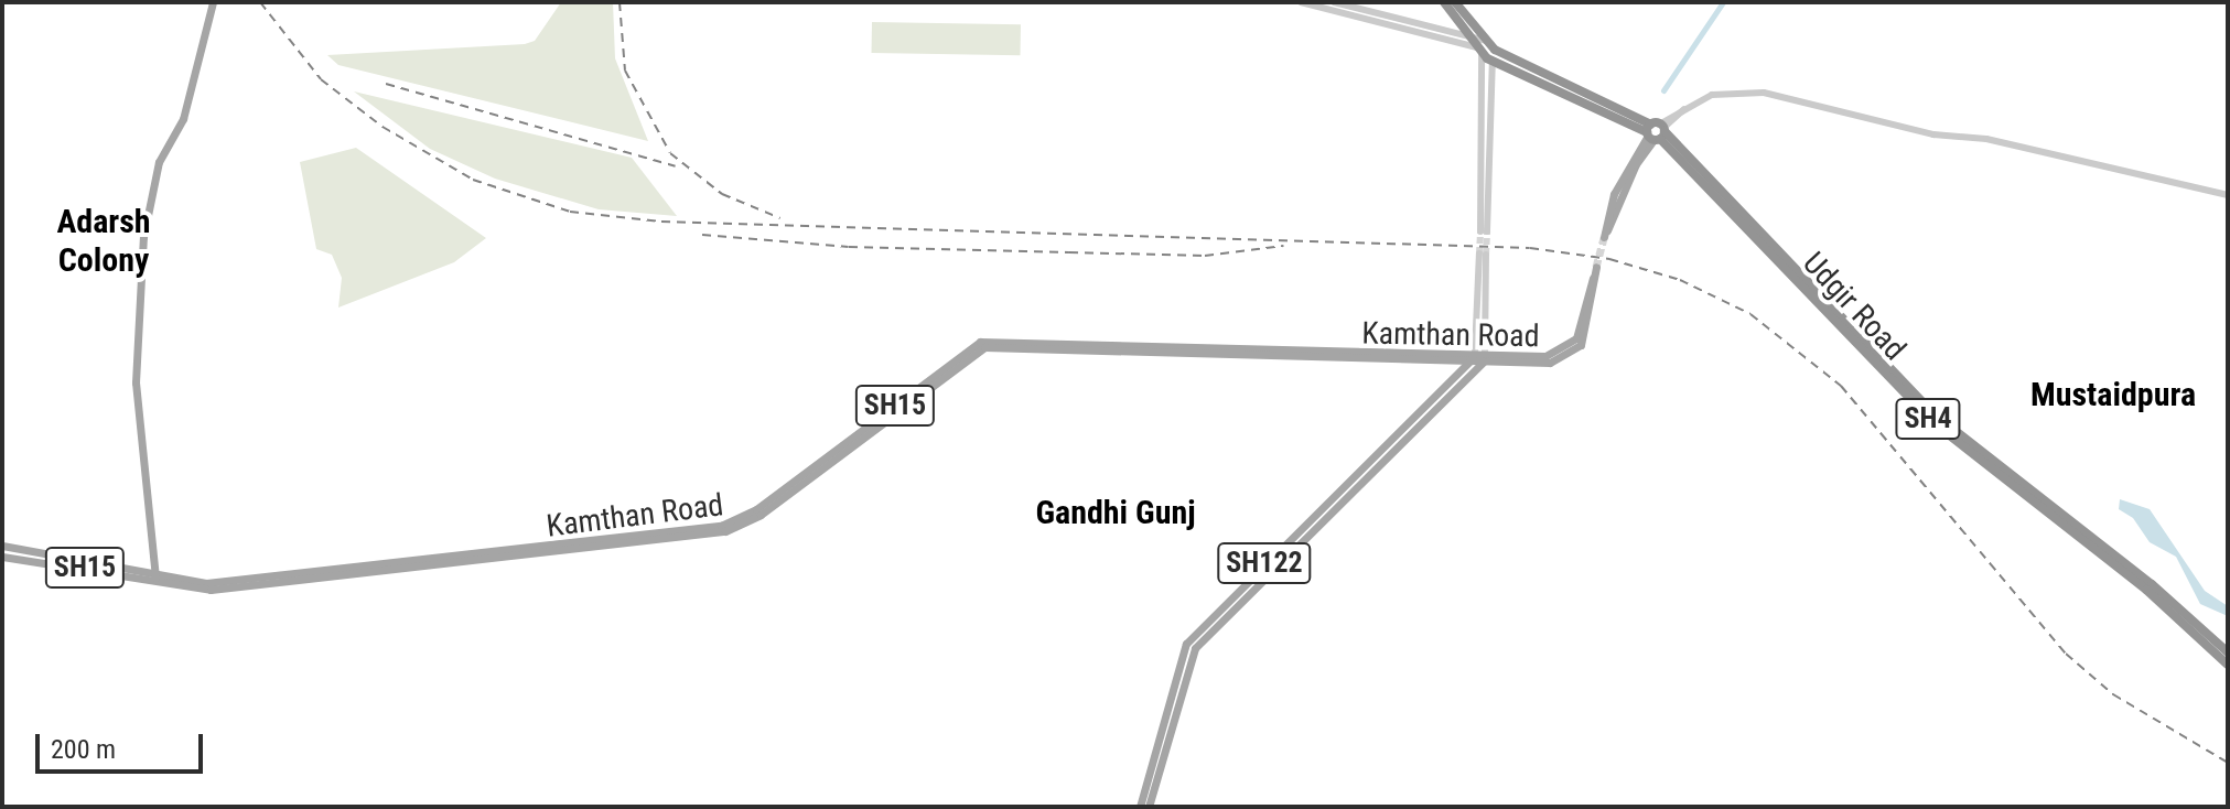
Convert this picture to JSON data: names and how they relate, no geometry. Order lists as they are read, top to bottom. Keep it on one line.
{"streets":{"highway":["Udgir Road","SH4"],"main road":["Kamthan Road","SH15","SH122"]},"crossings":[["Kamthan Road","SH122"]],"districts":["Adarsh Colony","Mustaidpura","Gandhi Gunj"],"scale_bar":"200 m"}
